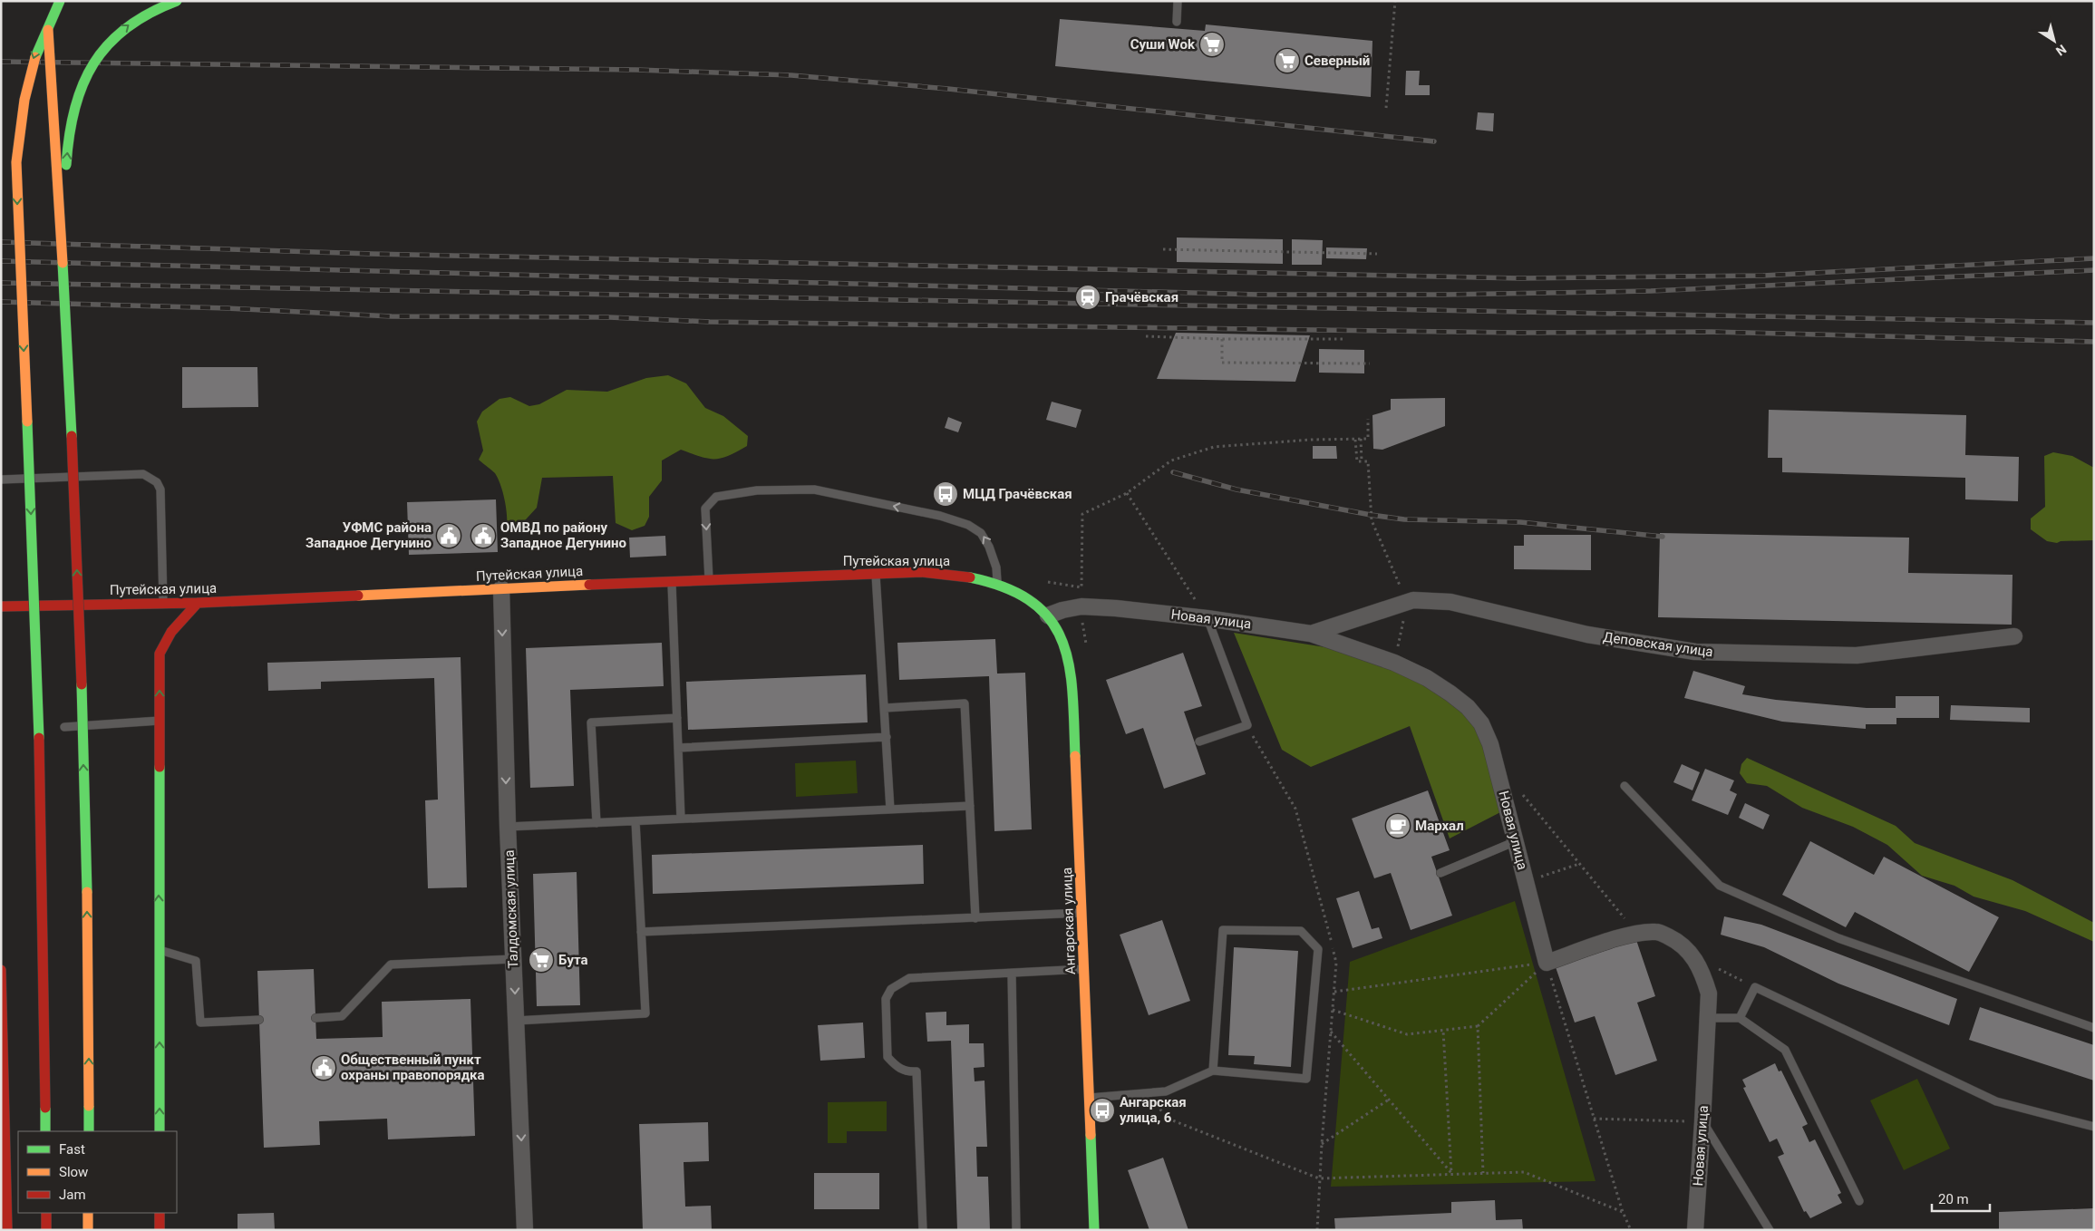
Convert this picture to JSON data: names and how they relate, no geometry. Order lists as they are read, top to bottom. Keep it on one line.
{"streets":{"main road":["Путейская улица","Ангарская улица"],"street":["Новая улица","Деповская улица","Талдомская улица"]},"crossings":[["Путейская улица","Новая улица"],["Путейская улица","Талдомская улица"],["Путейская улица","Ангарская улица"],["Новая улица","Деповская улица"],["Новая улица","Ангарская улица"]],"one_way":["Талдомская улица"],"places":{"supermarket":["Суши Wok","Северный","Бута"],"station":["Грачёвская"],"bus stop":["МЦД Грачёвская","Ангарская улица, 6"],"public building":["УФМС района Западное Дегунино","ОМВД по району Западное Дегунино","Общественный пункт охраны правопорядка"],"cafe":["Мархал"]},"legend":["Fast","Slow","Jam"],"scale_bar":"20 m","north":"bottom right"}
